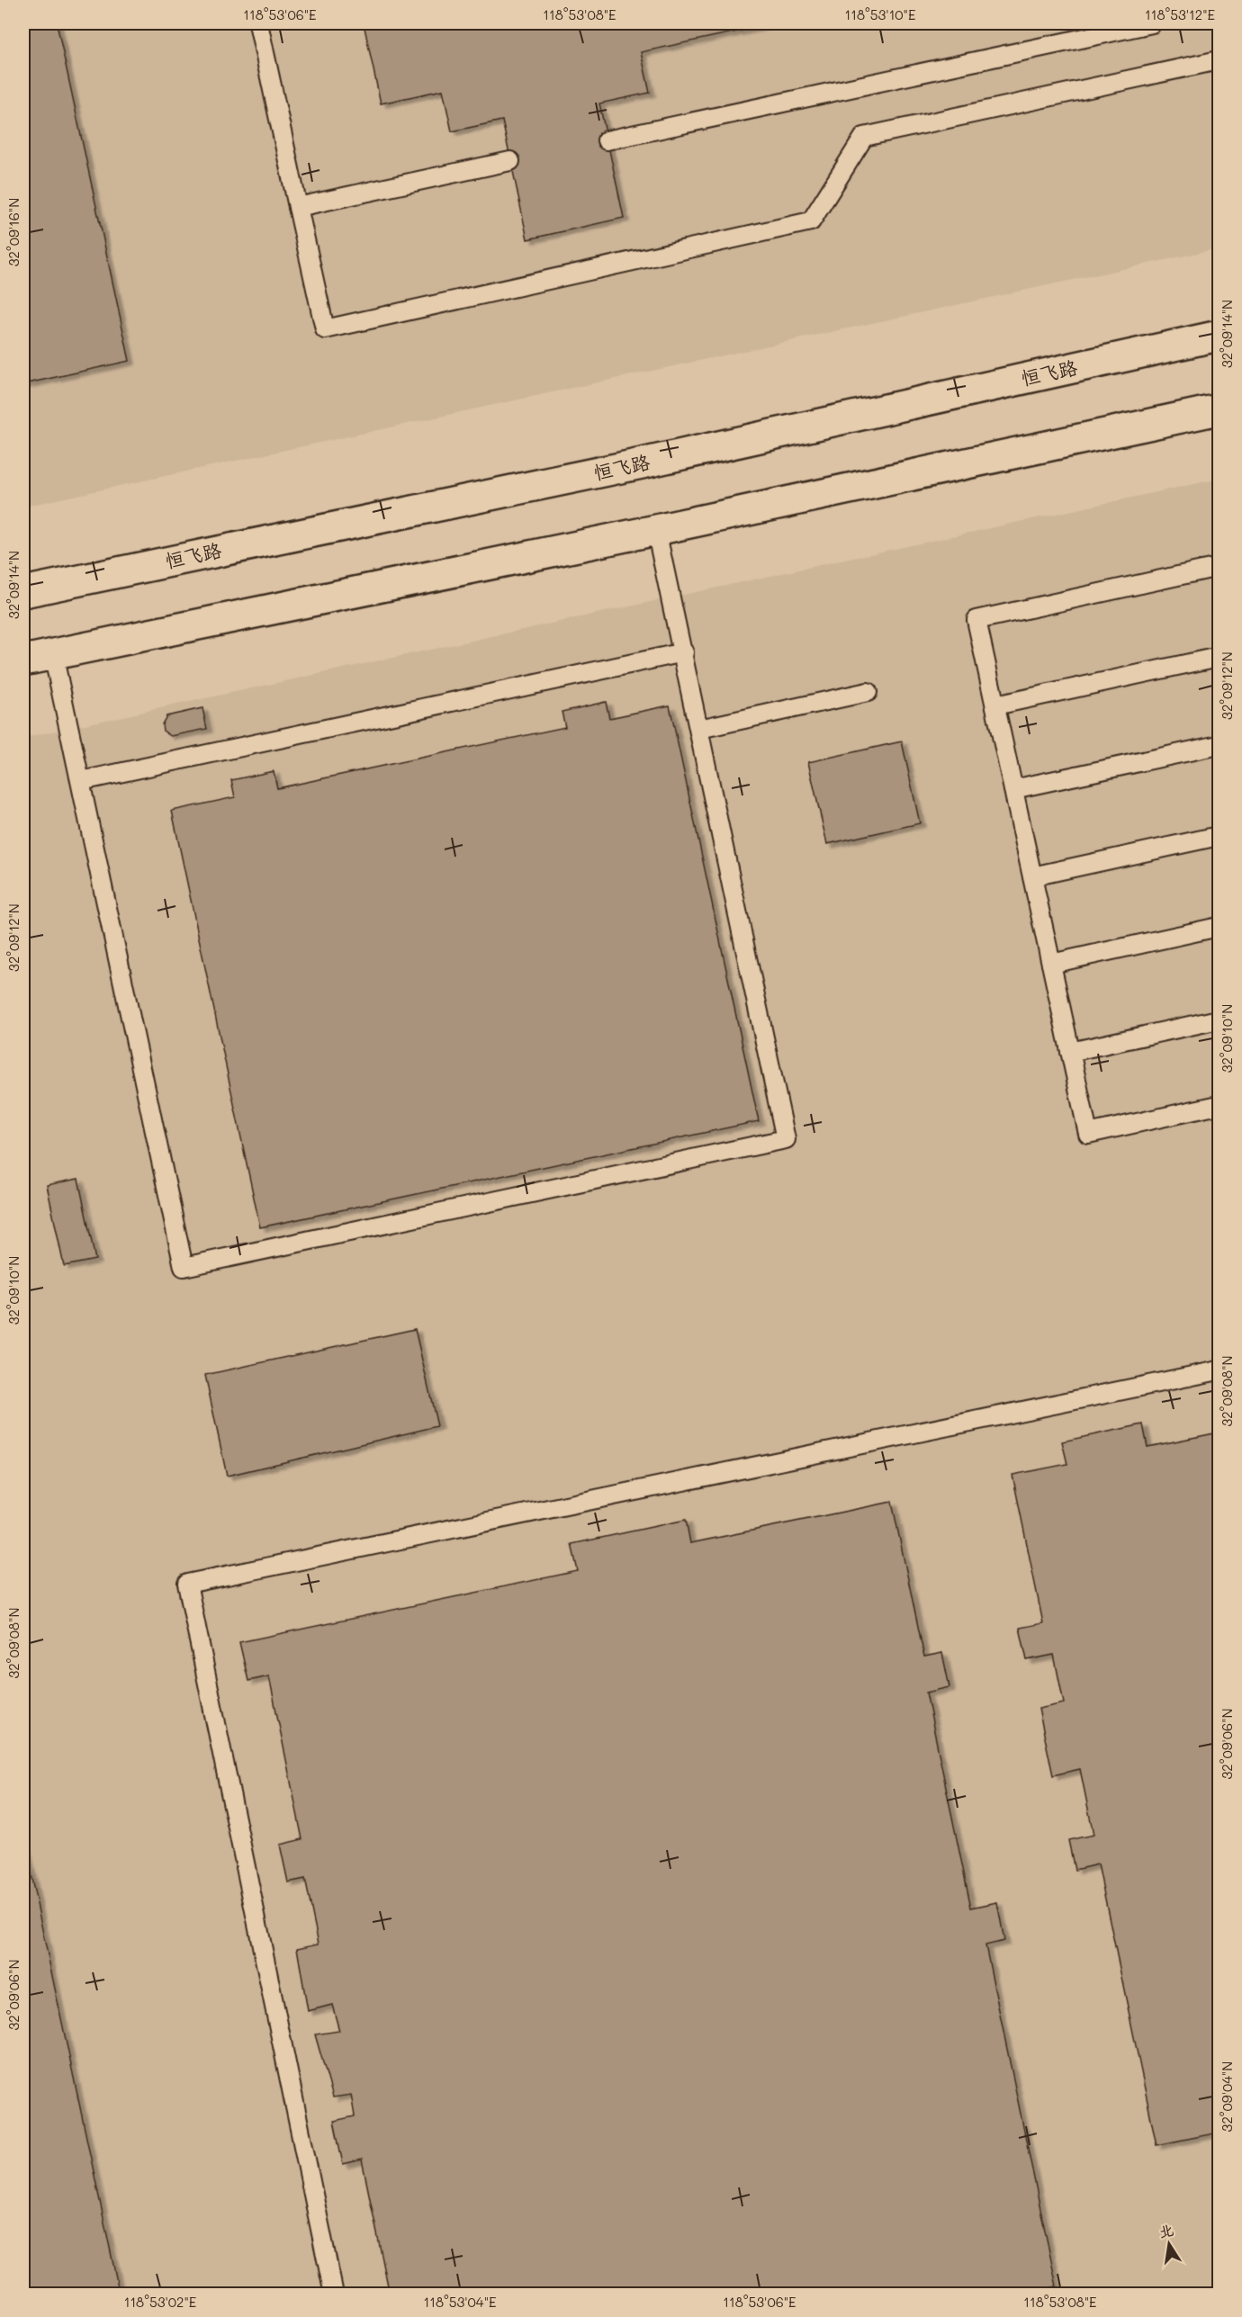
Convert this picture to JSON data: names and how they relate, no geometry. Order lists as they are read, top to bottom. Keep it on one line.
{"streets":{"main road":["恒飞路"]},"north":"top","coordinates":["118°53'06\"E","118°53'08\"E","118°53'10\"E","118°53'12\"E","32°09'16\"N","32°09'14\"N","32°09'12\"N","32°09'10\"N","32°09'08\"N","32°09'06\"N","32°09'04\"N","118°53'02\"E","118°53'04\"E"]}
